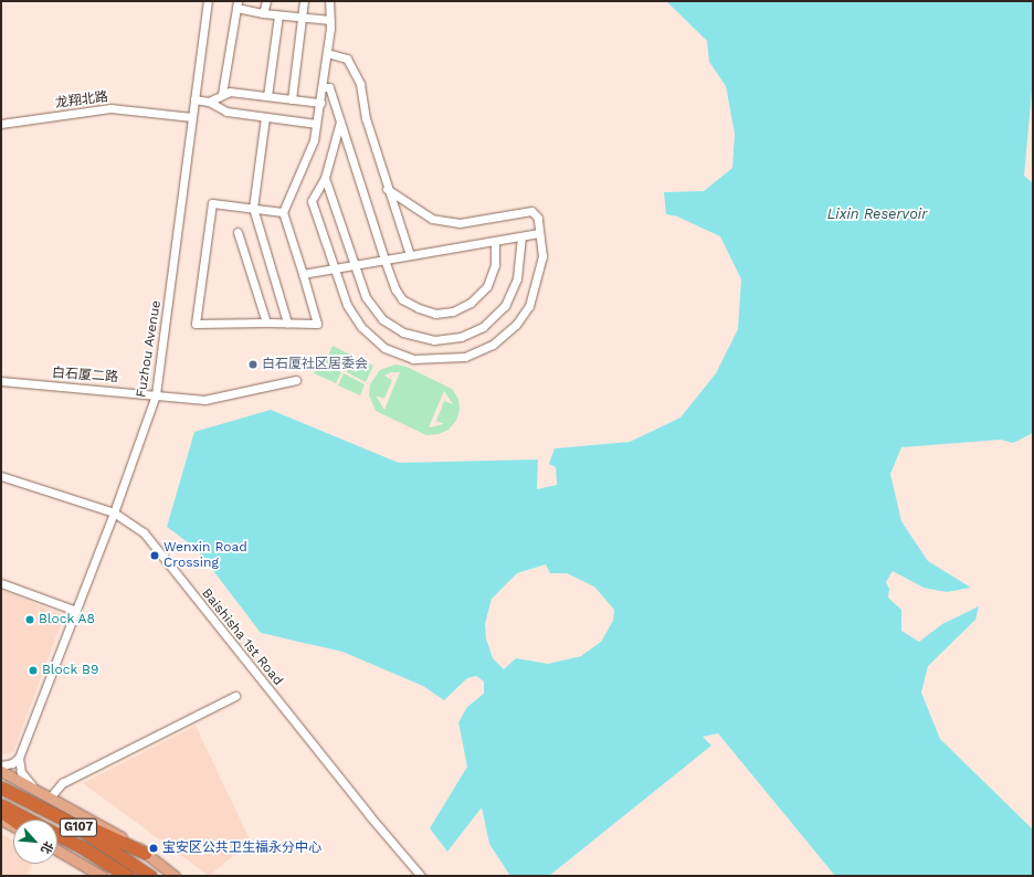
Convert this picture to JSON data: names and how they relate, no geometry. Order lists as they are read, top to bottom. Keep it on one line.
{"streets":{"highway":["G107"],"street":["龙翔北路","Fuzhou Avenue","白石厦二路","Baishisha 1st Road"]},"crossings":[["龙翔北路","Fuzhou Avenue"],["Fuzhou Avenue","白石厦二路"],["Fuzhou Avenue","Baishisha 1st Road"]],"water":["Lixin Reservoir"],"places":["白石厦社区居委会","Wenxin Road Crossing","Block A8","Block B9","宝安区公共卫生福永分中心"],"north":"bottom right"}
